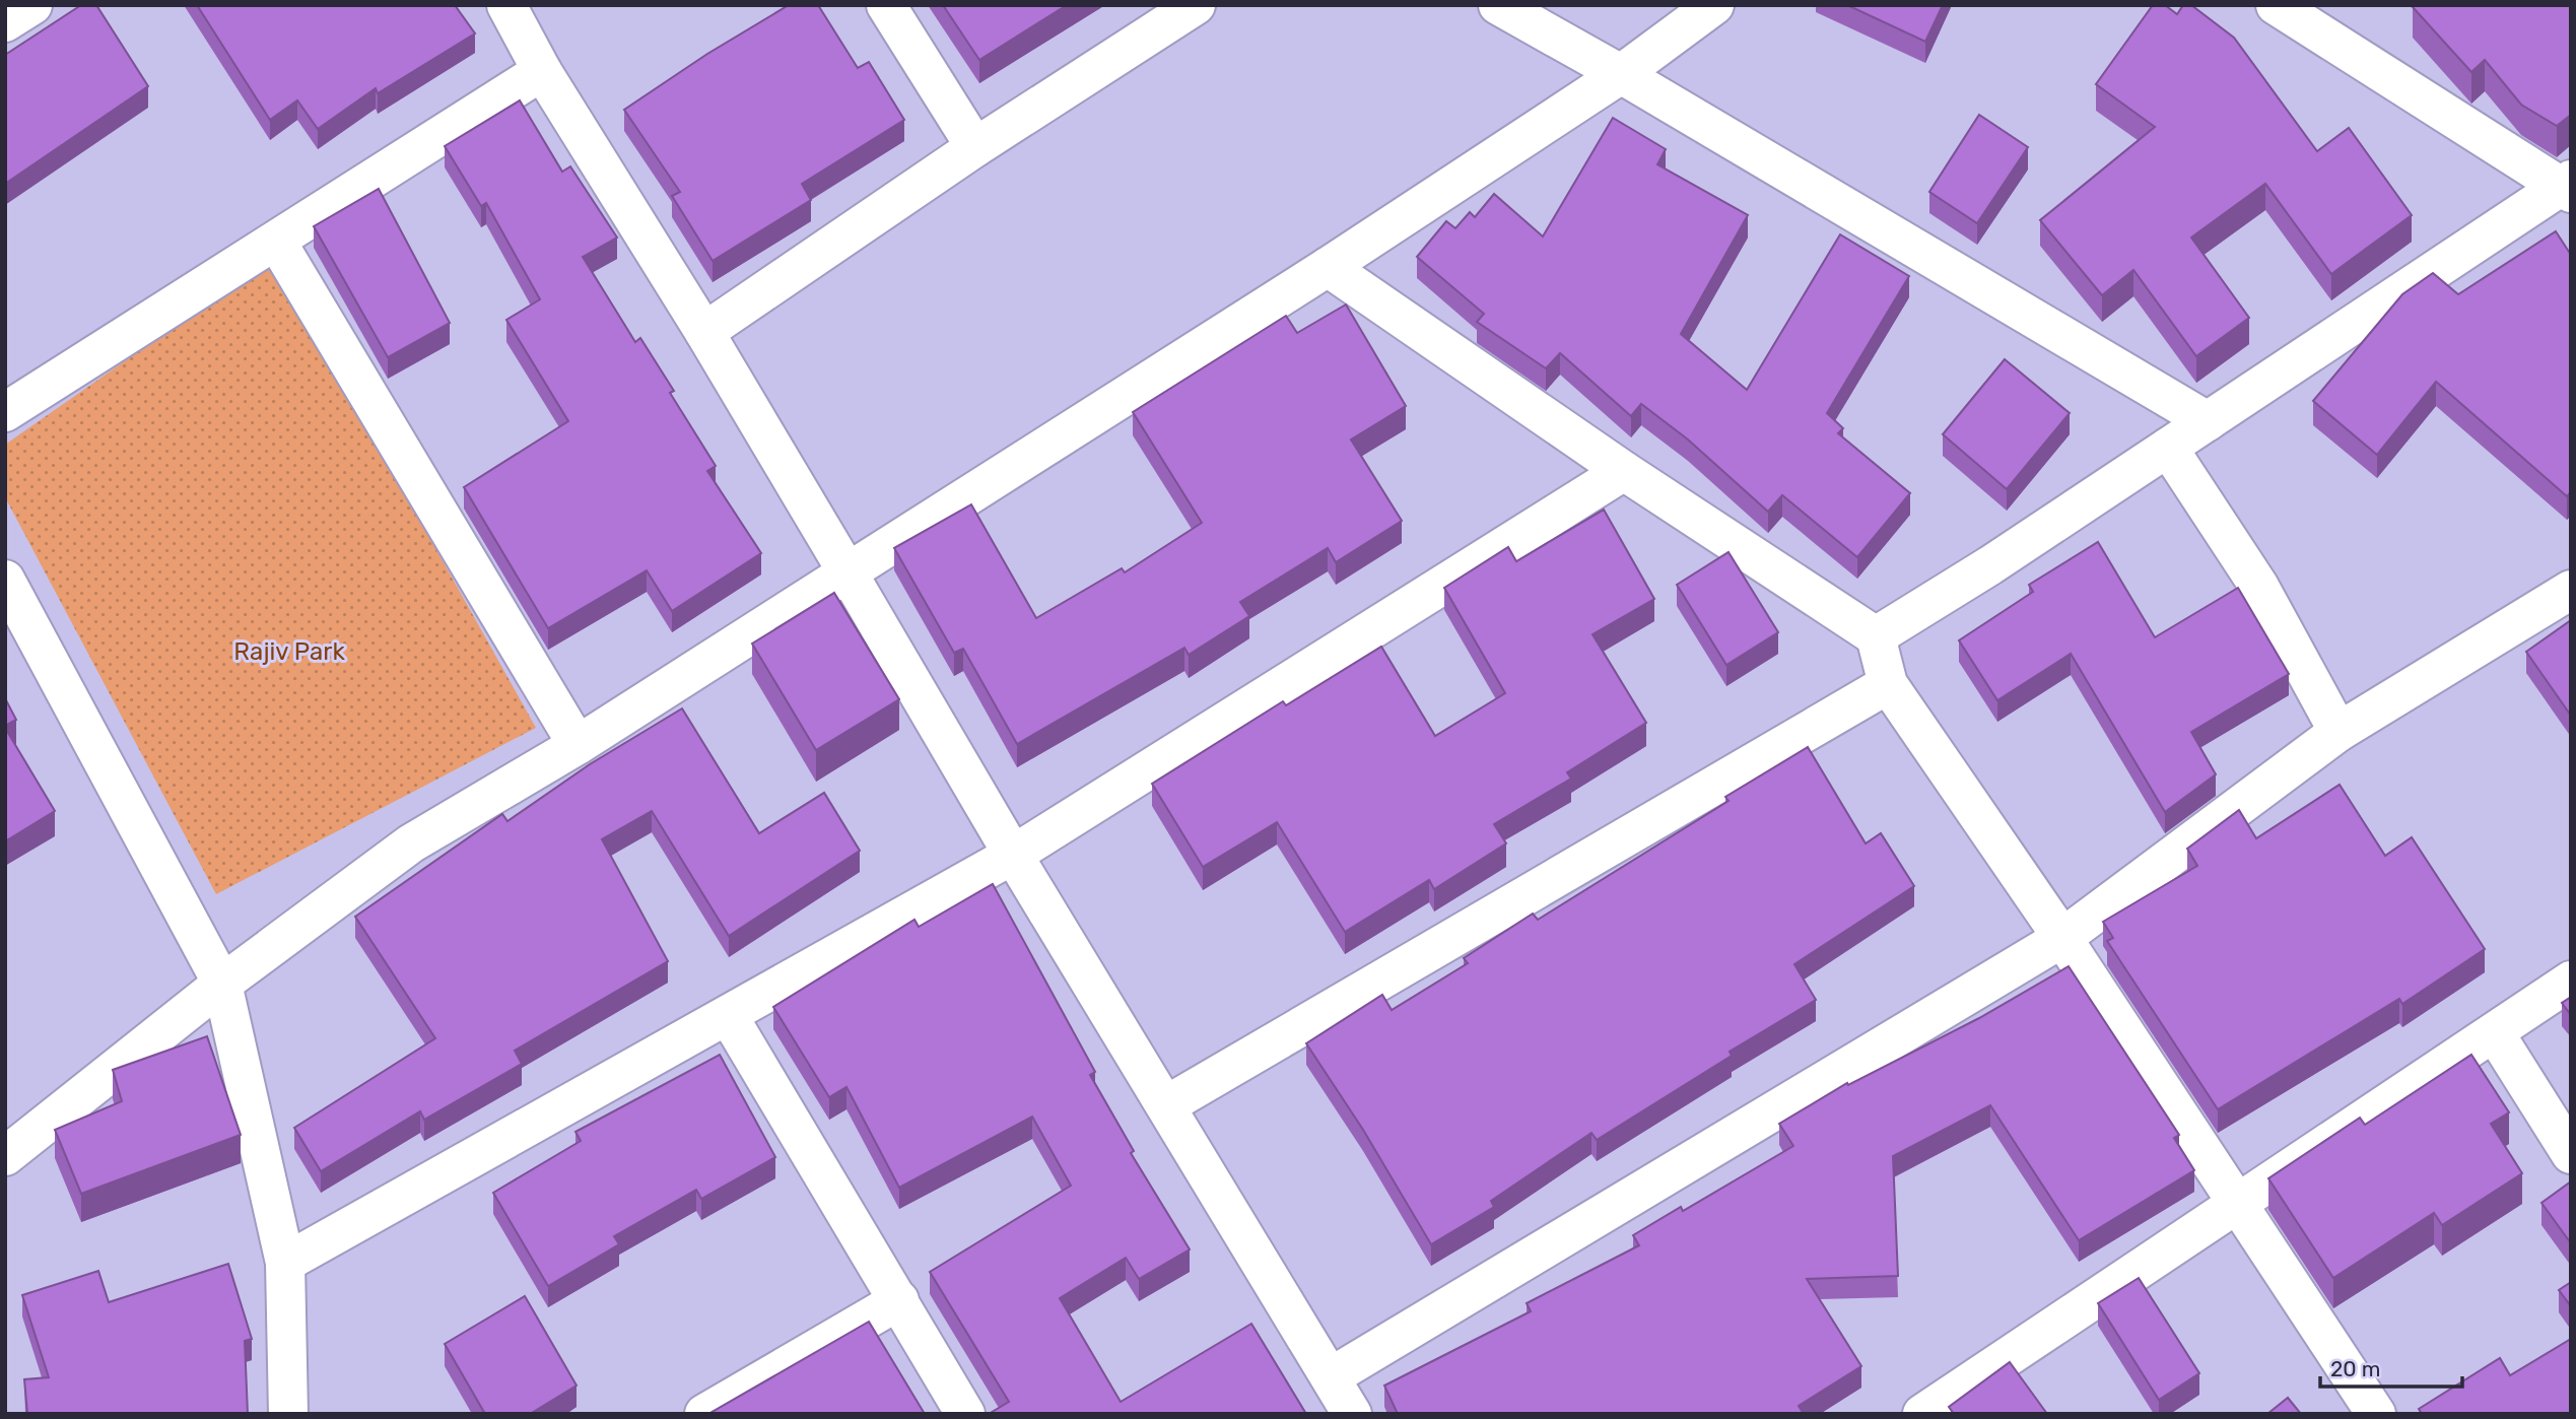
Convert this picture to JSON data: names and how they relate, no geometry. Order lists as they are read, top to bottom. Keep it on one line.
{"parks":["Rajiv Park"],"scale_bar":"20 m"}
